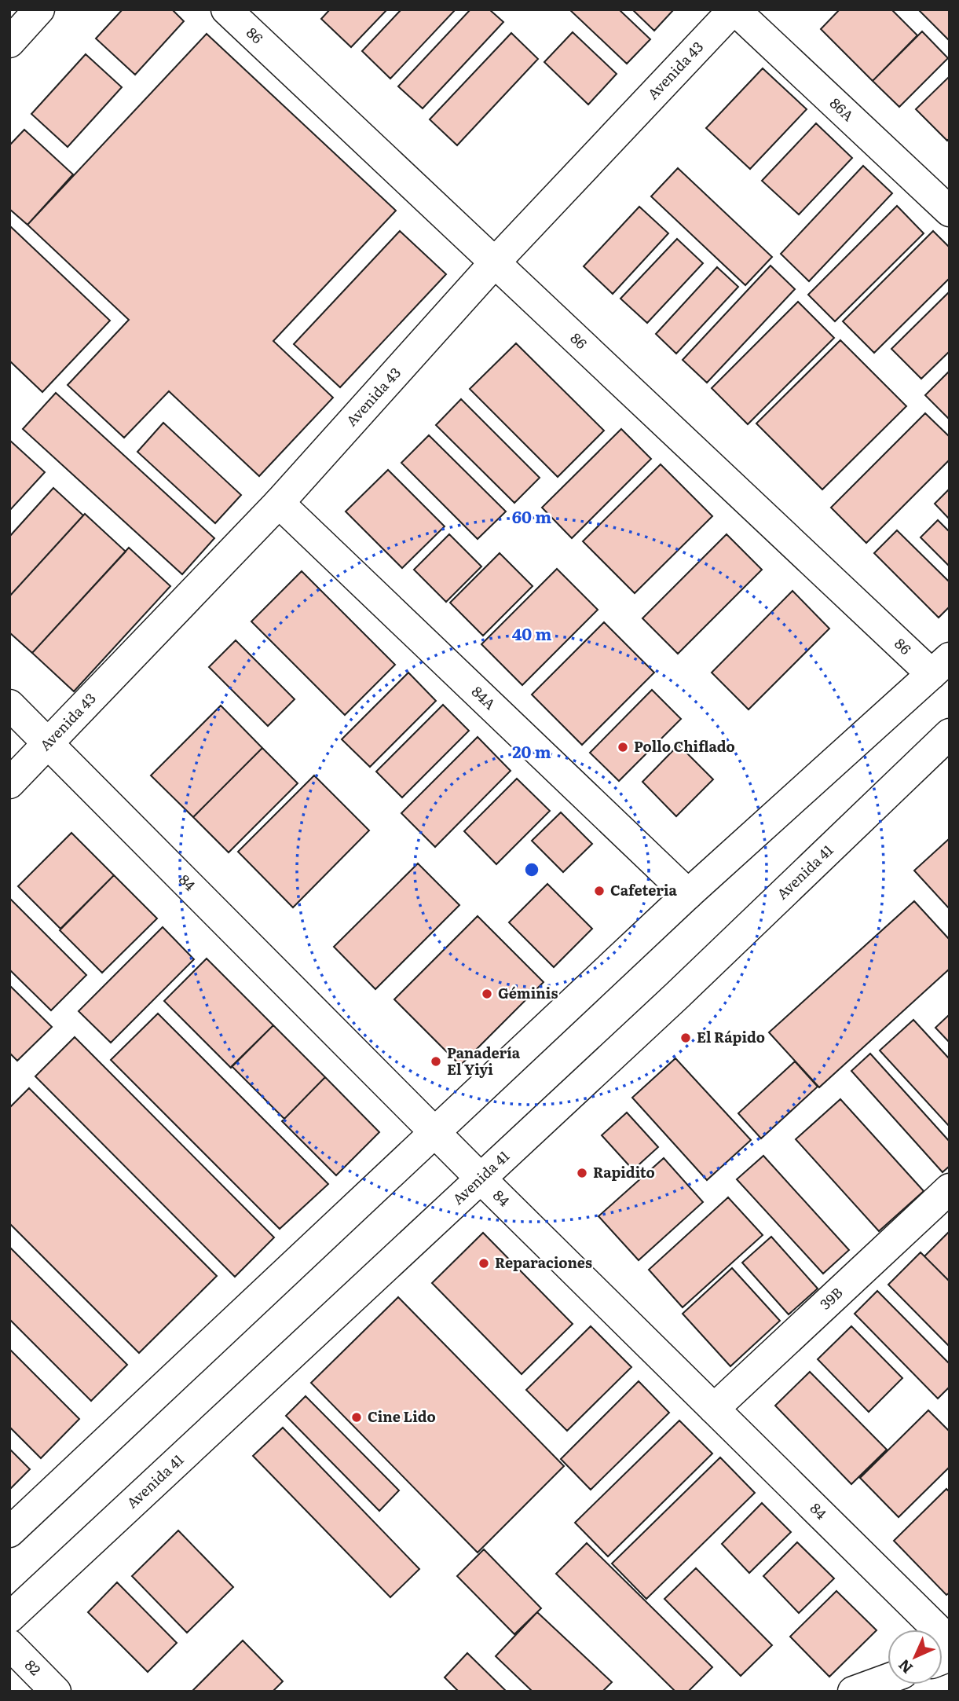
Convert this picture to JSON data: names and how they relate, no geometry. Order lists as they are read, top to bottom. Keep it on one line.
{"streets":{"street":["86","Avenida 43","86A","84A","Avenida 41","84","39B","82"]},"crossings":[["86","Avenida 43"],["Avenida 43","86A"],["Avenida 43","84A"],["Avenida 43","84"],["Avenida 41","84"],["84","39B"]],"places":["Pollo Chiflado","Cafeteria","Géminis","El Rápido","Panadería El Yiyi","Rapidito","Reparaciones","Cine Lido"],"north":"bottom left","rings":["60 m","40 m","20 m"]}
